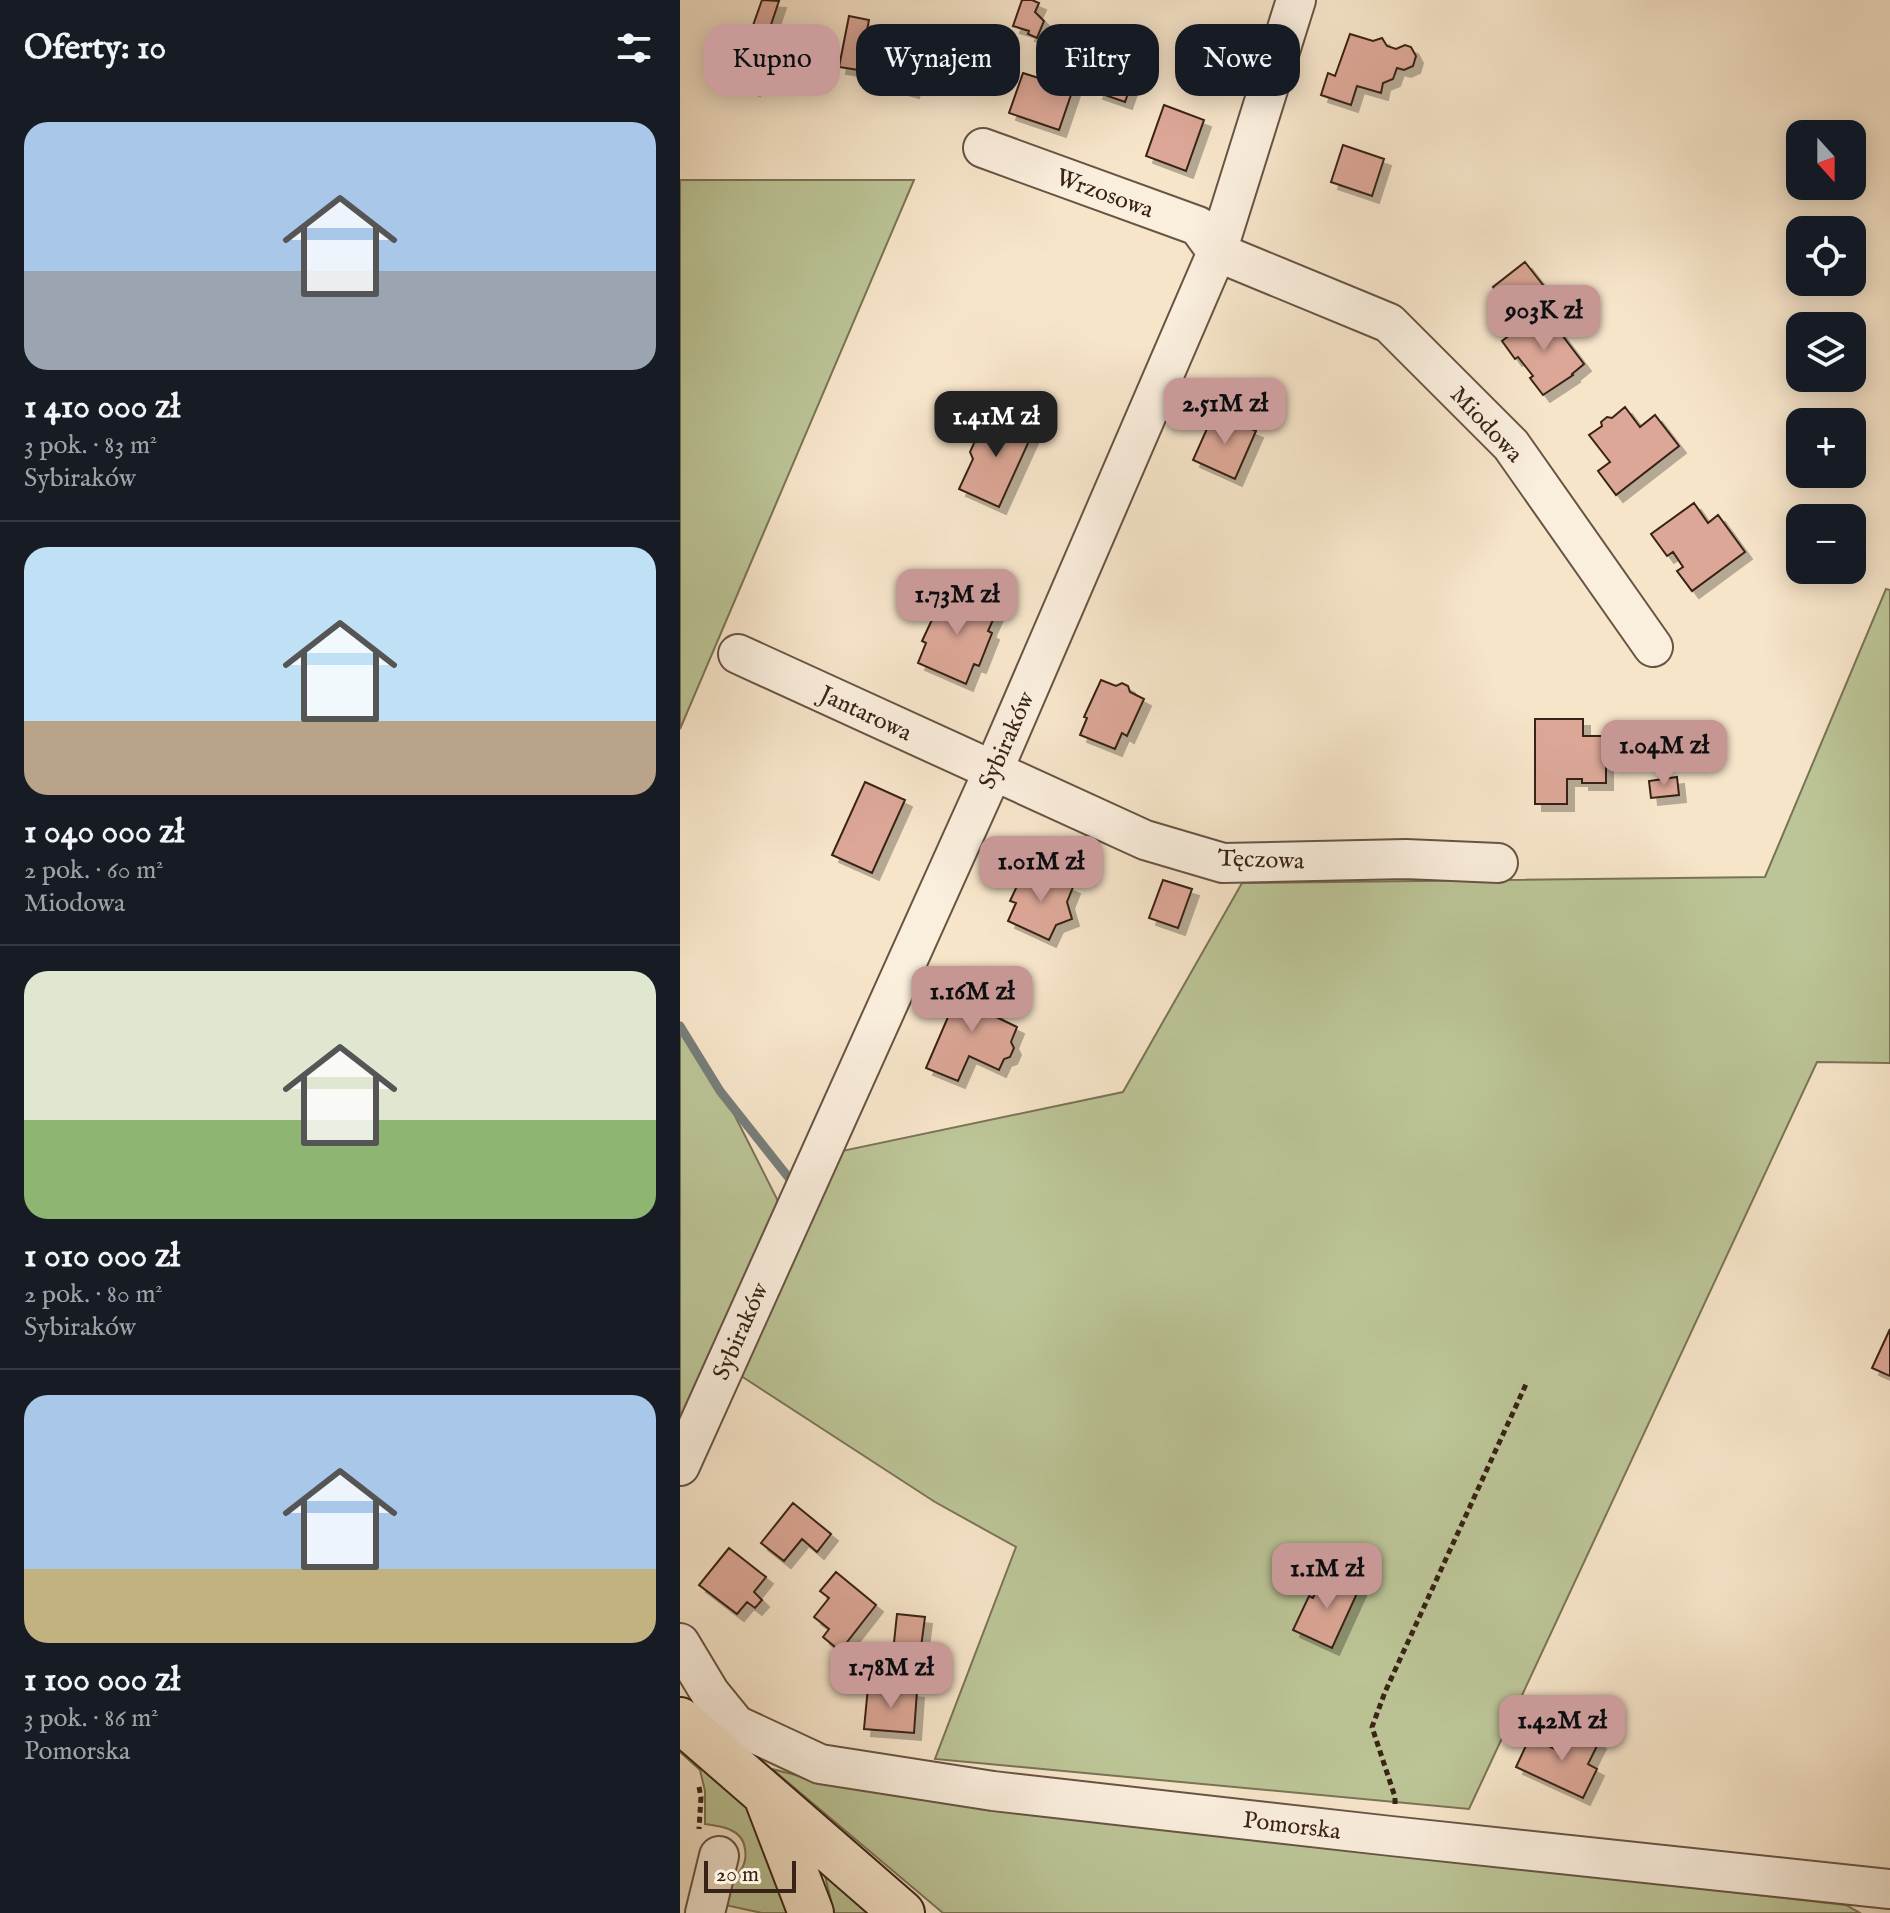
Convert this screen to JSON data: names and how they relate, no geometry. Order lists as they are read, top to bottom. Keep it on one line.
{"streets":{"street":["Wrzosowa","Miodowa","Jantarowa","Sybiraków","Tęczowa","Pomorska"]},"crossings":[["Wrzosowa","Miodowa"],["Wrzosowa","Sybiraków"],["Miodowa","Sybiraków"],["Jantarowa","Sybiraków"],["Jantarowa","Tęczowa"],["Sybiraków","Tęczowa"]],"scale_bar":"20 m","north":"bottom","page":{"heading":"Oferty: 10","chip":["Kupno","Wynajem","Filtry","Nowe"],"list":[{"name":"1 410 000 zł","note":"3 pok. · 83 m² · Sybiraków"},{"name":"1 040 000 zł","note":"2 pok. · 60 m² · Miodowa"},{"name":"1 010 000 zł","note":"2 pok. · 80 m² · Sybiraków"},{"name":"1 100 000 zł","note":"3 pok. · 86 m² · Pomorska"}],"map_buttons":["+","−"],"price":["903K zł","2.51M zł","1.41M zł","1.73M zł","1.04M zł","1.01M zł","1.16M zł","1.1M zł","1.78M zł","1.42M zł"],"scale":"20 m"}}
